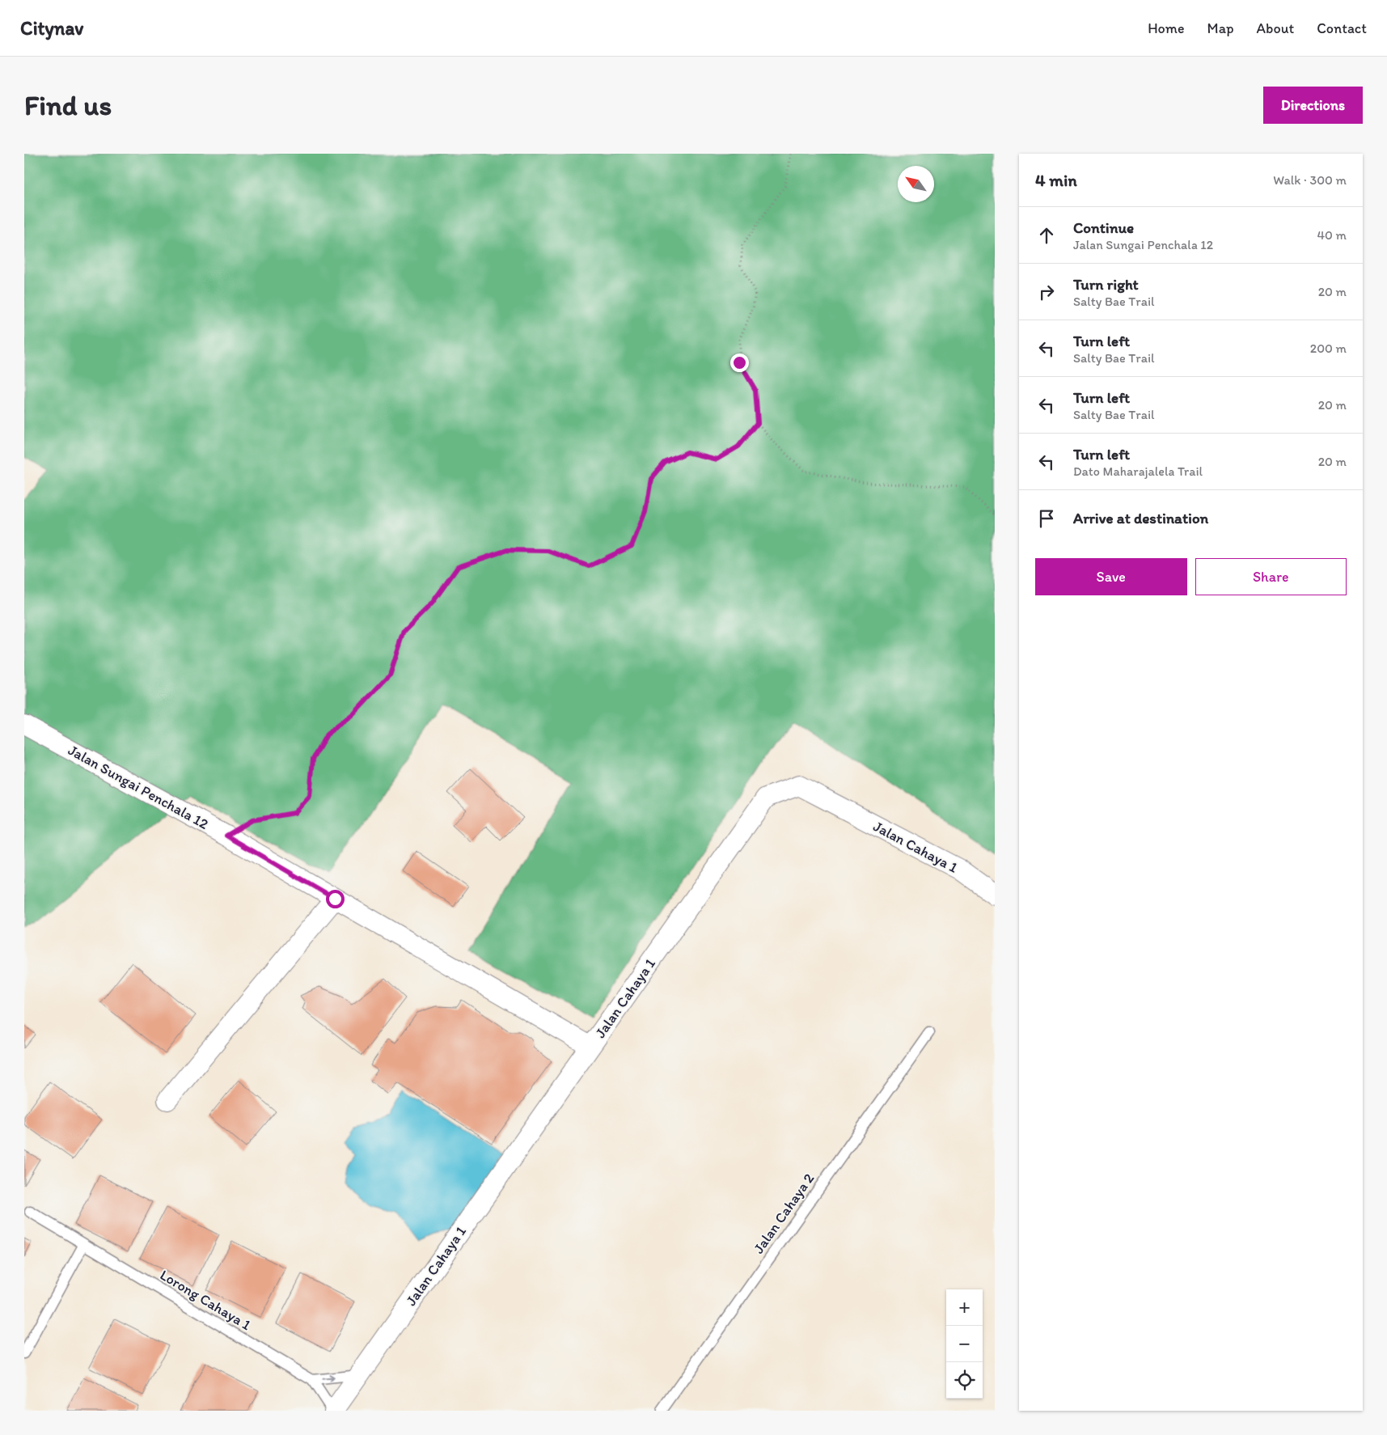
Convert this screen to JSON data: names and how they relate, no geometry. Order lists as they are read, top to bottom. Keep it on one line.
{"streets":{"street":["Jalan Sungai Penchala 12","Jalan Cahaya 1"],"lane":["Jalan Cahaya 2","Lorong Cahaya 1"]},"crossings":[["Jalan Sungai Penchala 12","Jalan Cahaya 1"],["Jalan Cahaya 1","Lorong Cahaya 1"]],"north":"top left","page":{"header":"Citynav","nav":["Home","Map","About","Contact"],"buttons":["Directions",["Save","Share"]],"title":"Find us","heading":["4 min","Walk · 300 m"],"list":[["Continue","Jalan Sungai Penchala 12","40 m"],["Turn right","Salty Bae Trail","20 m"],["Turn left","Salty Bae Trail","200 m"],["Turn left","Salty Bae Trail","20 m"],["Turn left","Dato Maharajalela Trail","20 m"],"Arrive at destination"],"map_buttons":["+","−"]}}
